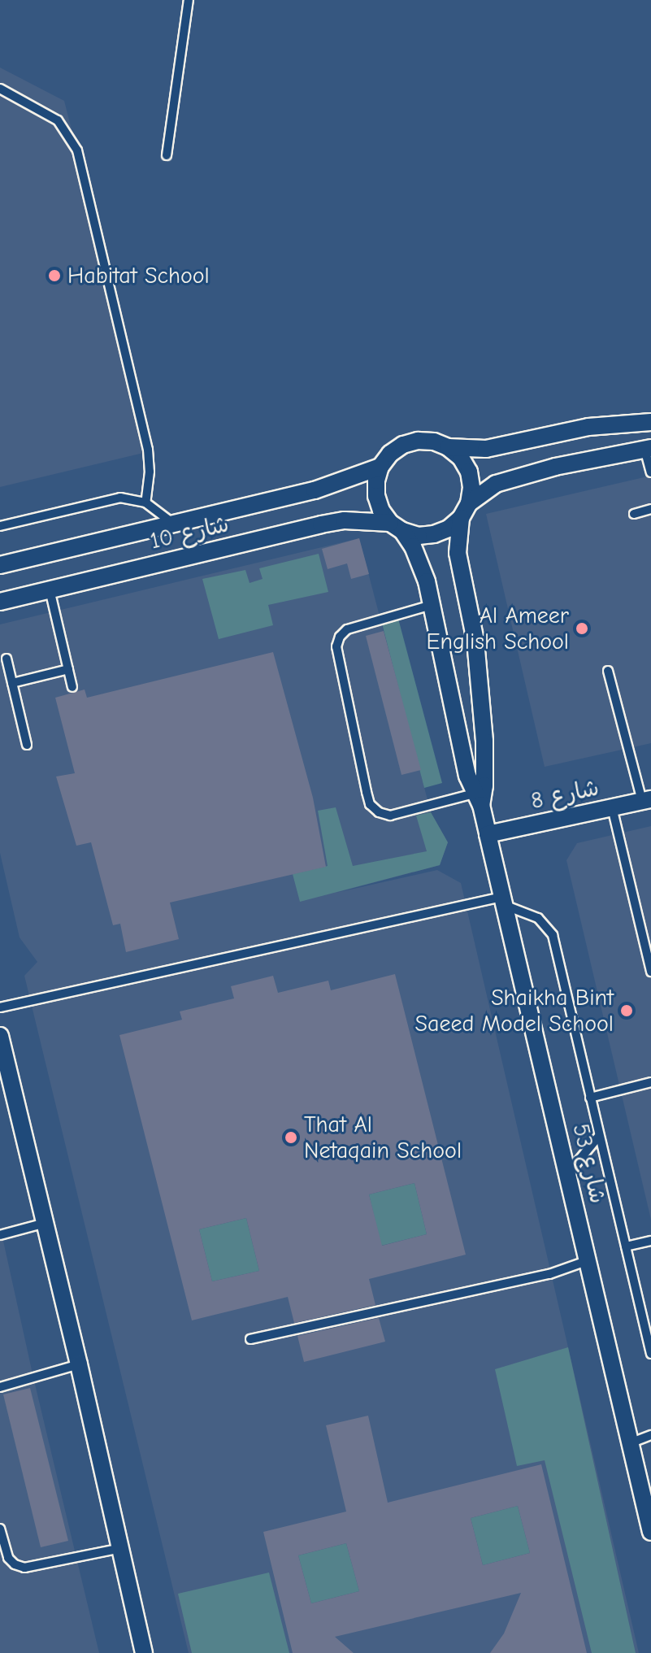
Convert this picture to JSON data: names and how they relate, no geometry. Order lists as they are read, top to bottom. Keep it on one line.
{"streets":{"street":["شارع 10","شارع 8","شارع 53"]},"crossings":[["شارع 10","شارع 53"],["شارع 8","شارع 53"]],"places":["Habitat School","Al Ameer English School","Shaikha Bint Saeed Model School","That Al Netaqain School"]}
